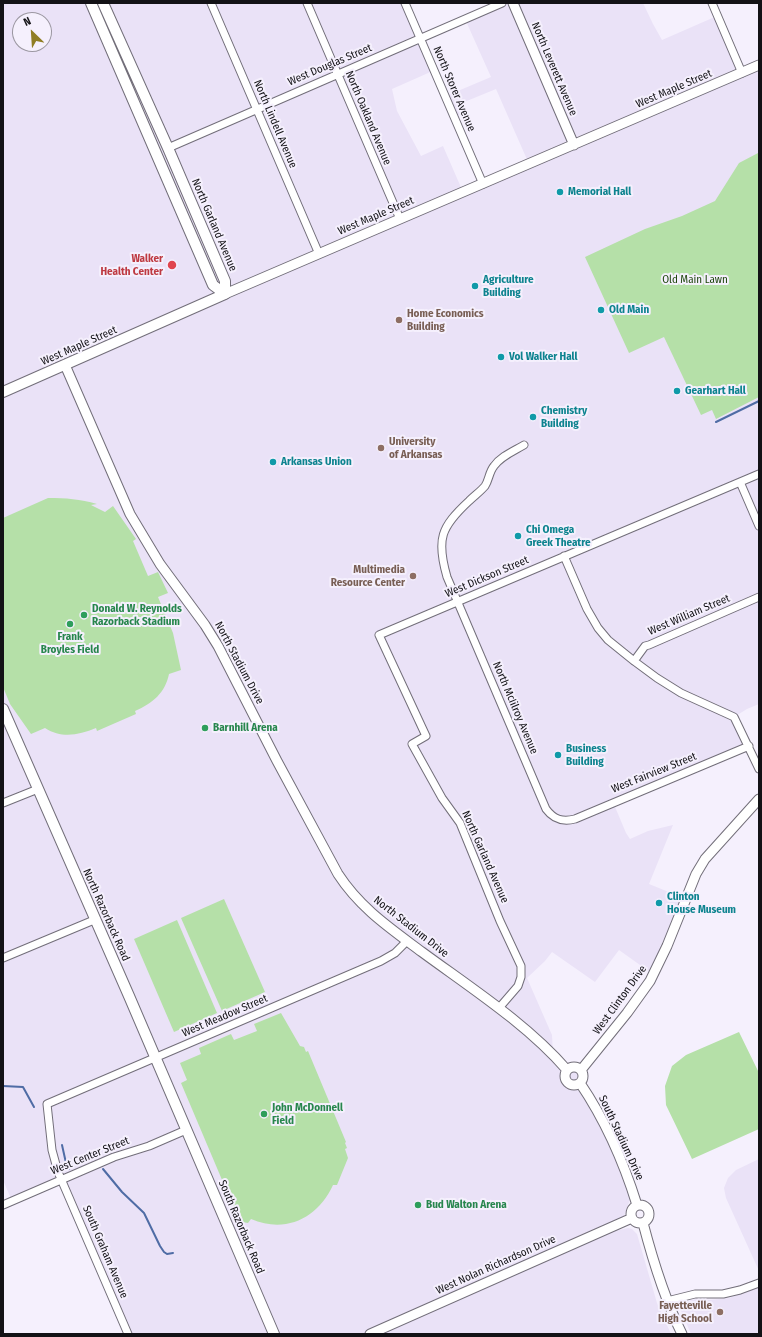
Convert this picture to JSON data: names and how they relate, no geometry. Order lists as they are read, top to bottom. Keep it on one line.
{"streets":{"main road":["West Maple Street","North Garland Avenue","North Razorback Road","South Razorback Road"],"street":["West Douglas Street","North Leverett Avenue","North Storer Avenue","North Oakland Avenue","North Lindell Avenue","West Dickson Street","West William Street","North Stadium Drive","North McIilroy Avenue","West Fairview Street","West Clinton Drive","West Meadow Street","South Stadium Drive","West Center Street","South Graham Avenue","West Nolan Richardson Drive"]},"crossings":[["West Douglas Street","North Storer Avenue"],["West Douglas Street","North Oakland Avenue"],["West Douglas Street","North Lindell Avenue"],["West Douglas Street","North Garland Avenue"],["North Leverett Avenue","West Maple Street"],["North Storer Avenue","West Maple Street"],["West Maple Street","North Oakland Avenue"],["West Maple Street","North Lindell Avenue"],["West Maple Street","North Garland Avenue"],["West Maple Street","North Stadium Drive"],["North Garland Avenue","West Dickson Street"],["North Garland Avenue","North Stadium Drive"],["West Dickson Street","North McIilroy Avenue"],["North Stadium Drive","West Meadow Street"],["North McIilroy Avenue","West Fairview Street"],["North Razorback Road","West Meadow Street"],["North Razorback Road","West Center Street"],["North Razorback Road","South Razorback Road"],["West Clinton Drive","South Stadium Drive"],["West Meadow Street","South Graham Avenue"],["South Stadium Drive","West Nolan Richardson Drive"],["West Center Street","South Razorback Road"],["West Center Street","South Graham Avenue"]],"parks":["Old Main Lawn"],"places":["Memorial Hall","Walker Health Center","Agriculture Building","Old Main","Home Economics Building","Vol Walker Hall","Gearhart Hall","Chemistry Building","University of Arkansas","Arkansas Union","Chi Omega Greek Theatre","Multimedia Resource Center","Donald W. Reynolds Razorback Stadium","Frank Broyles Field","Barnhill Arena","Business Building","Clinton House Museum","John McDonnell Field","Bud Walton Arena","Fayetteville High School"],"north":"top left"}
